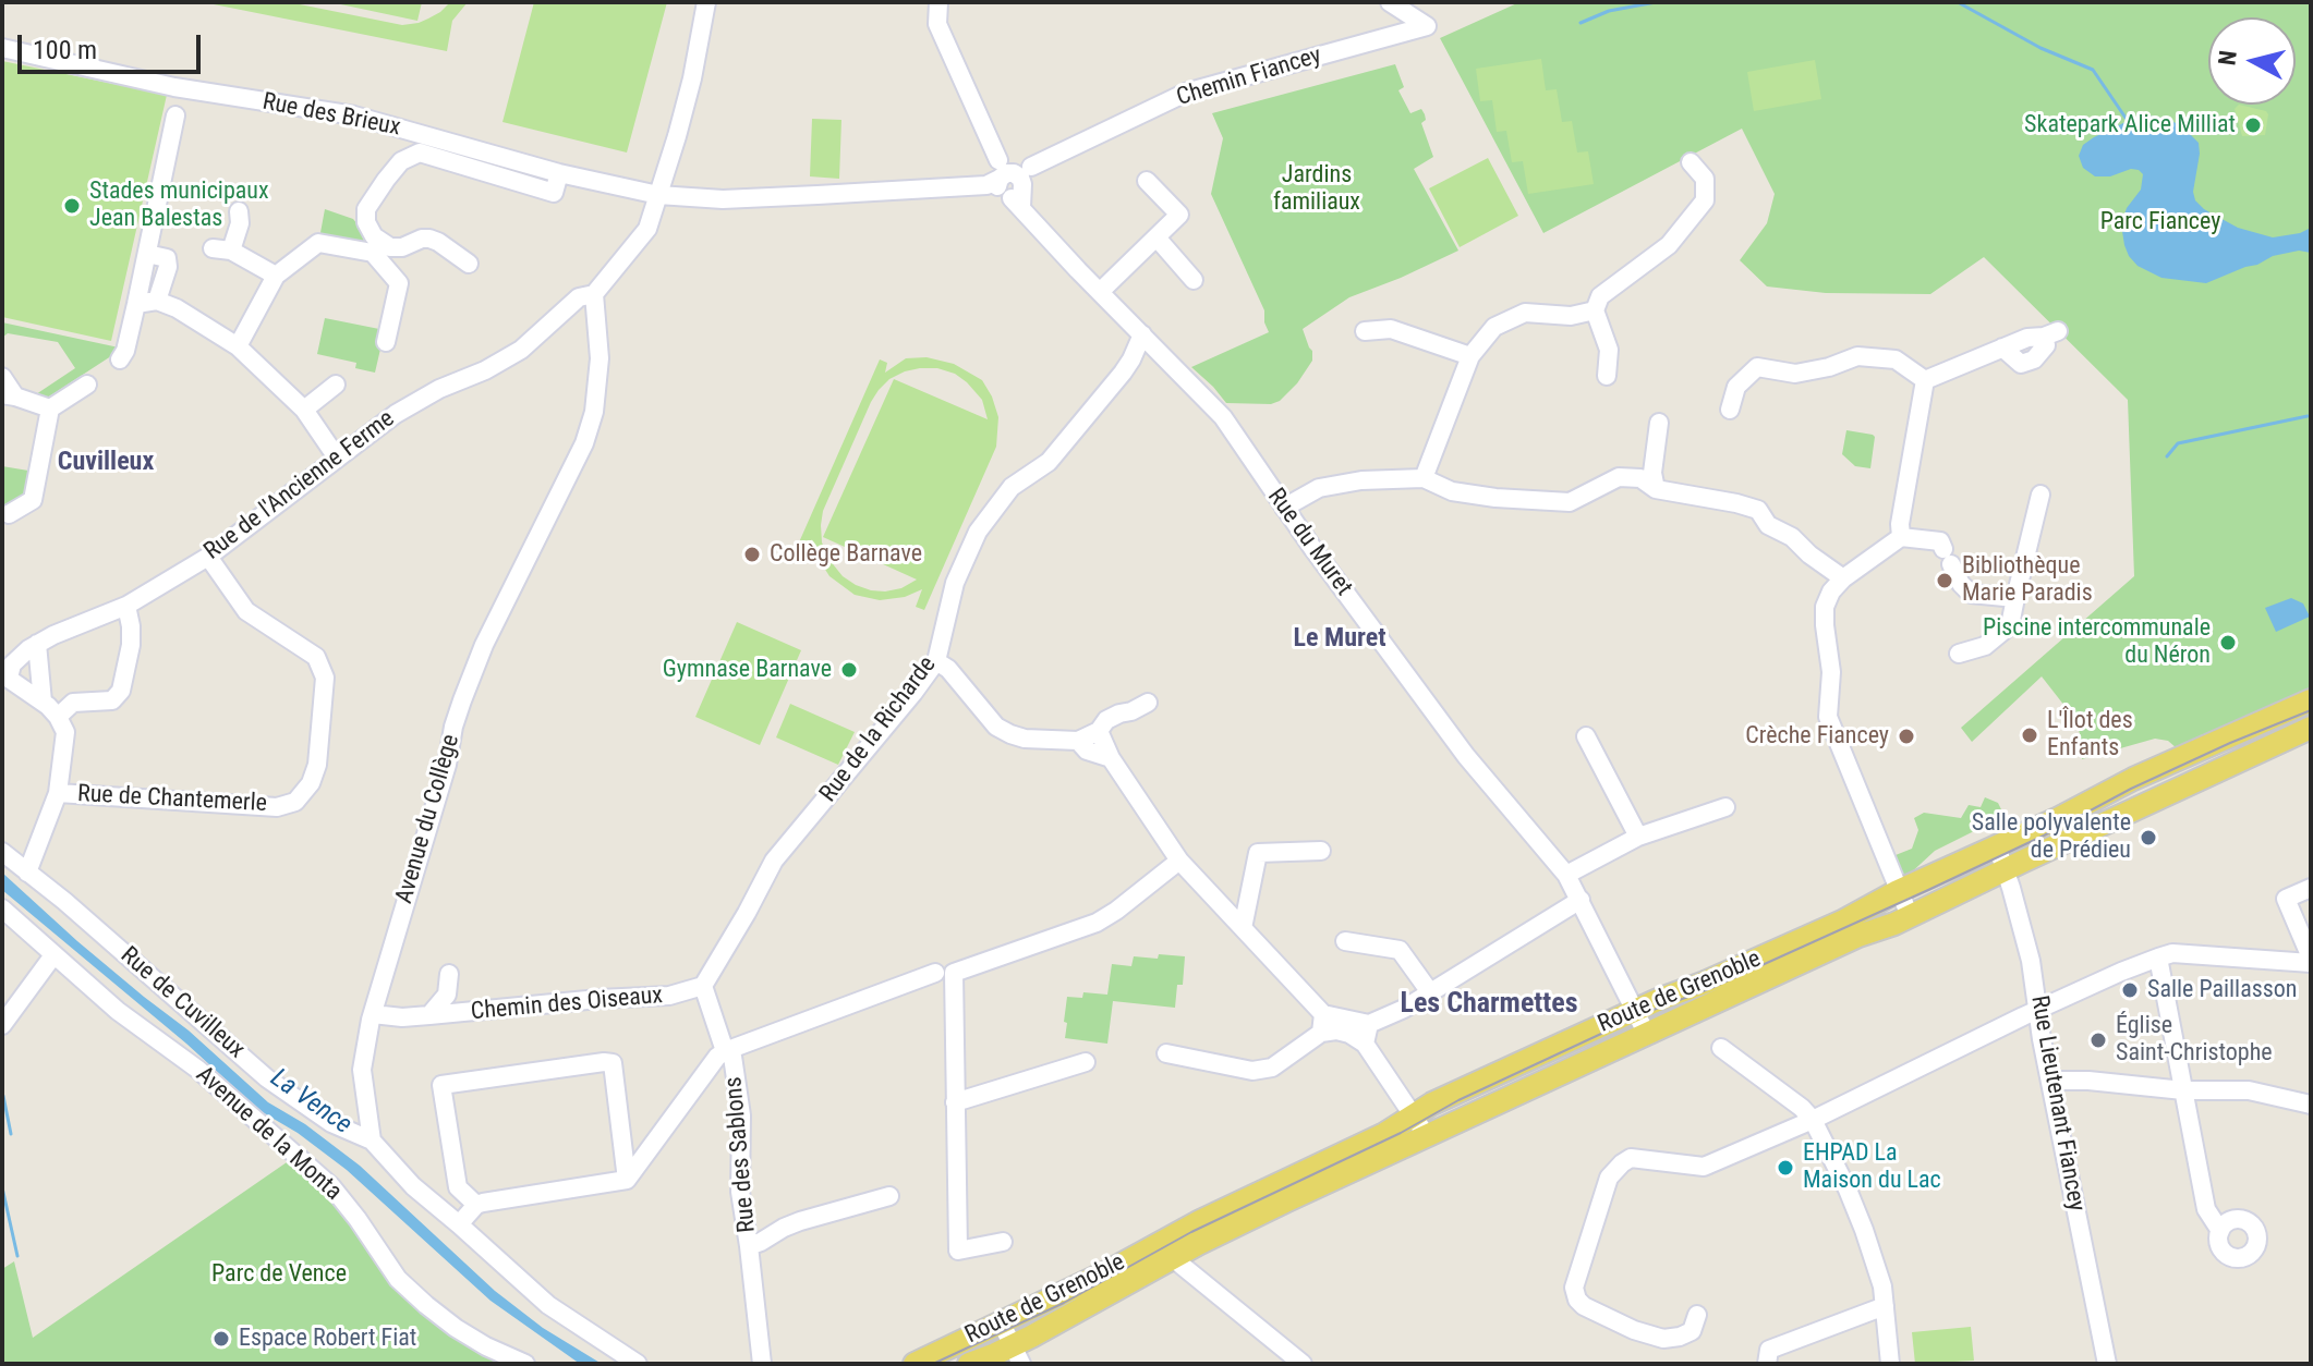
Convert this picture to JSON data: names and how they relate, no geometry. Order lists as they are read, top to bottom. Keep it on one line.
{"streets":{"main road":["Route de Grenoble"],"street":["Chemin Fiancey","Rue des Brieux","Rue de l'Ancienne Ferme","Rue du Muret","Rue de la Richarde","Rue de Chantemerle","Avenue du Collège","Rue de Cuvilleux","Chemin des Oiseaux","Rue Lieutenant Fiancey","Avenue de la Monta","Rue des Sablons"]},"crossings":[["Chemin Fiancey","Rue du Muret"],["Rue de l'Ancienne Ferme","Rue de Chantemerle"],["Rue de l'Ancienne Ferme","Avenue du Collège"],["Rue du Muret","Rue de la Richarde"],["Rue du Muret","Route de Grenoble"],["Rue de la Richarde","Chemin des Oiseaux"],["Avenue du Collège","Rue de Cuvilleux"],["Avenue du Collège","Chemin des Oiseaux"],["Route de Grenoble","Rue Lieutenant Fiancey"]],"districts":["Cuvilleux","Le Muret","Les Charmettes"],"water":["La Vence"],"parks":["Jardins familiaux","Parc Fiancey","Parc de Vence"],"places":["Skatepark Alice Milliat","Stades municipaux Jean Balestas","Collège Barnave","Bibliothèque Marie Paradis","Piscine intercommunale du Néron","Gymnase Barnave","L'Îlot des Enfants","Crèche Fiancey","Salle polyvalente de Prédieu","Salle Paillasson","Église Saint-Christophe","EHPAD La Maison du Lac","Espace Robert Fiat"],"scale_bar":"100 m","north":"left"}
